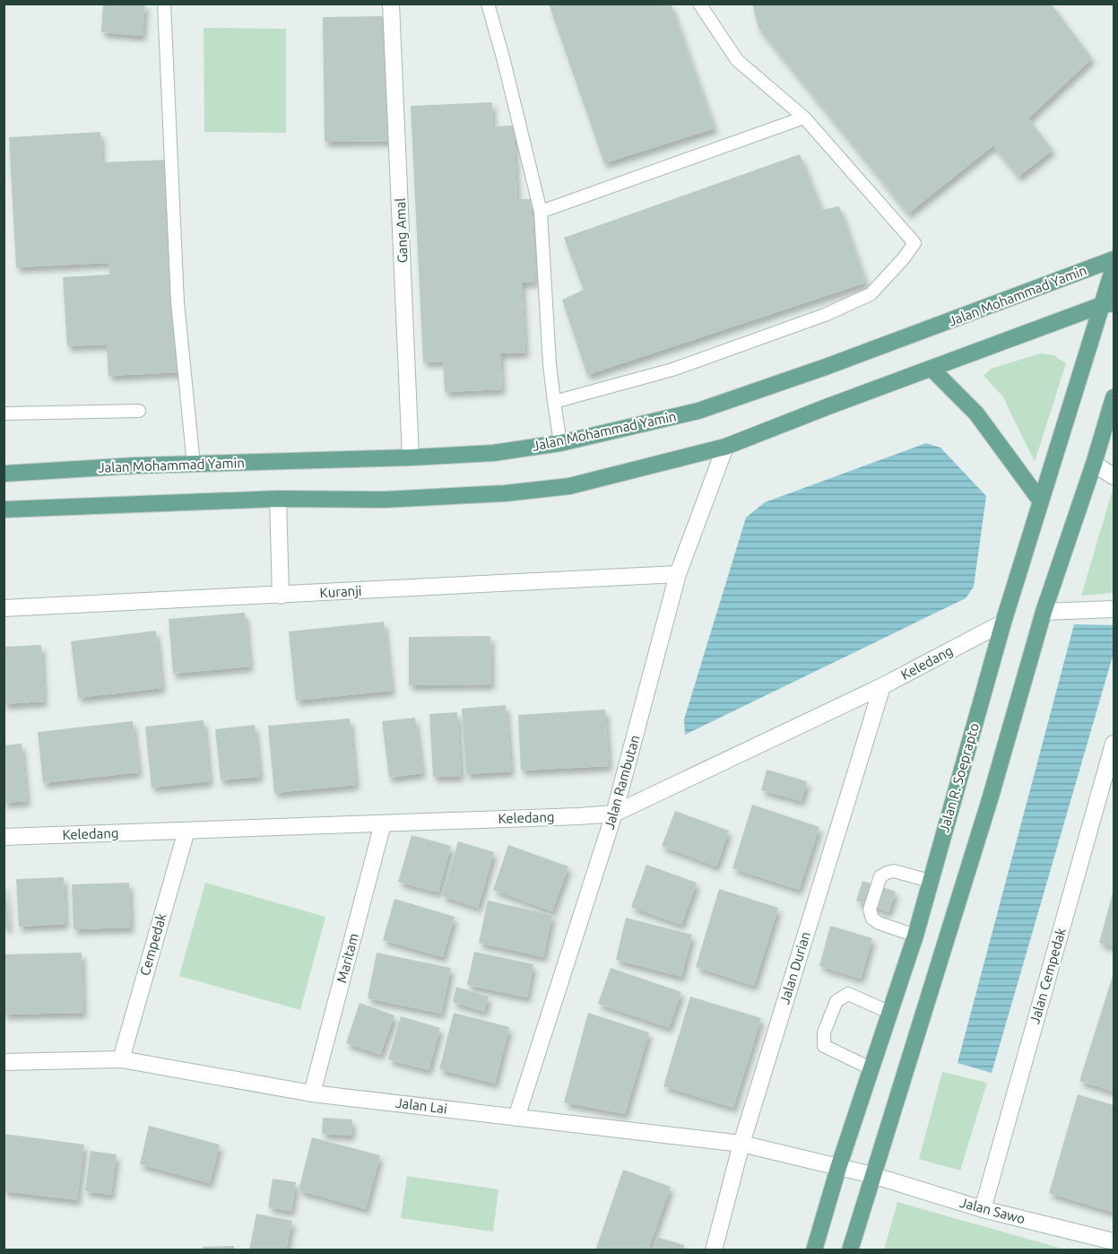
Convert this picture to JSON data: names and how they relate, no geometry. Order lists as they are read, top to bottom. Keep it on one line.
{"streets":{"main road":["Jalan Mohammad Yamin","Jalan R. Soeprapto"],"street":["Gang Amal","Kuranji","Keledang","Jalan Rambutan","Cempedak","Maritam","Jalan Durian","Jalan Cempedak","Jalan Lai","Jalan Sawo"]},"crossings":[["Gang Amal","Jalan Mohammad Yamin"],["Kuranji","Jalan Rambutan"],["Keledang","Jalan R. Soeprapto"],["Keledang","Jalan Rambutan"],["Keledang","Cempedak"],["Keledang","Maritam"],["Keledang","Jalan Durian"],["Jalan R. Soeprapto","Jalan Lai"],["Jalan R. Soeprapto","Jalan Sawo"],["Jalan Rambutan","Jalan Lai"],["Cempedak","Jalan Lai"],["Maritam","Jalan Lai"],["Jalan Durian","Jalan Lai"],["Jalan Cempedak","Jalan Sawo"],["Jalan Lai","Jalan Sawo"]]}
